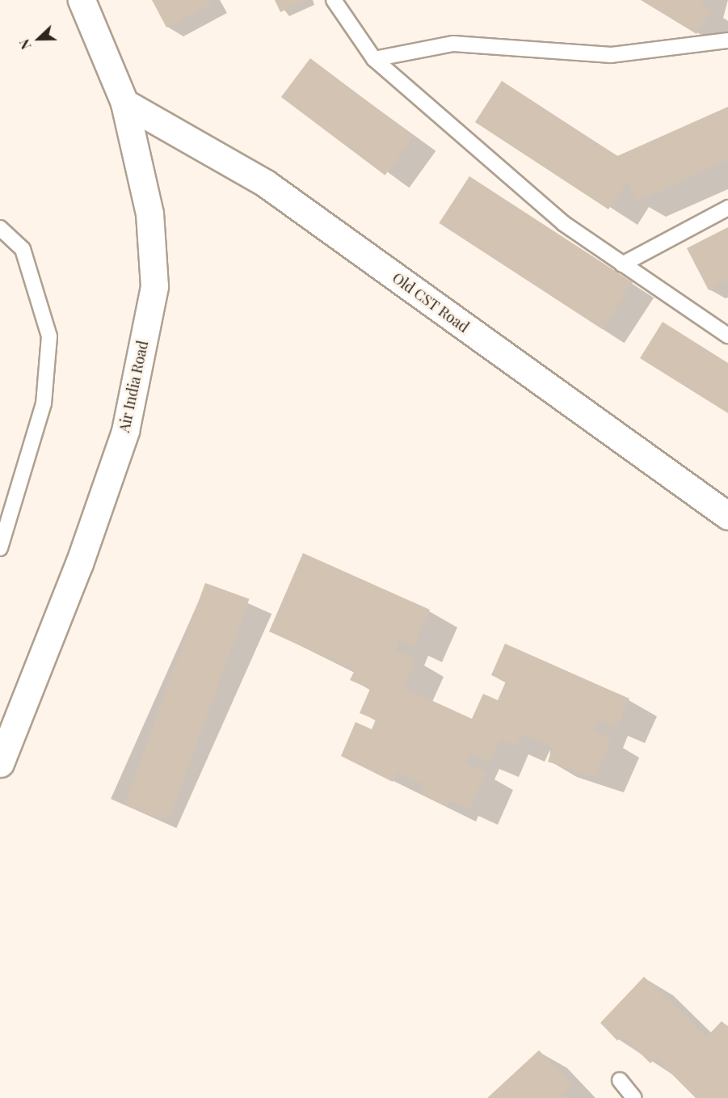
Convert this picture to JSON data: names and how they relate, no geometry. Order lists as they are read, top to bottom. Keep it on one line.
{"streets":{"street":["Old CST Road","Air India Road"]},"crossings":[["Old CST Road","Air India Road"]],"north":"left"}
